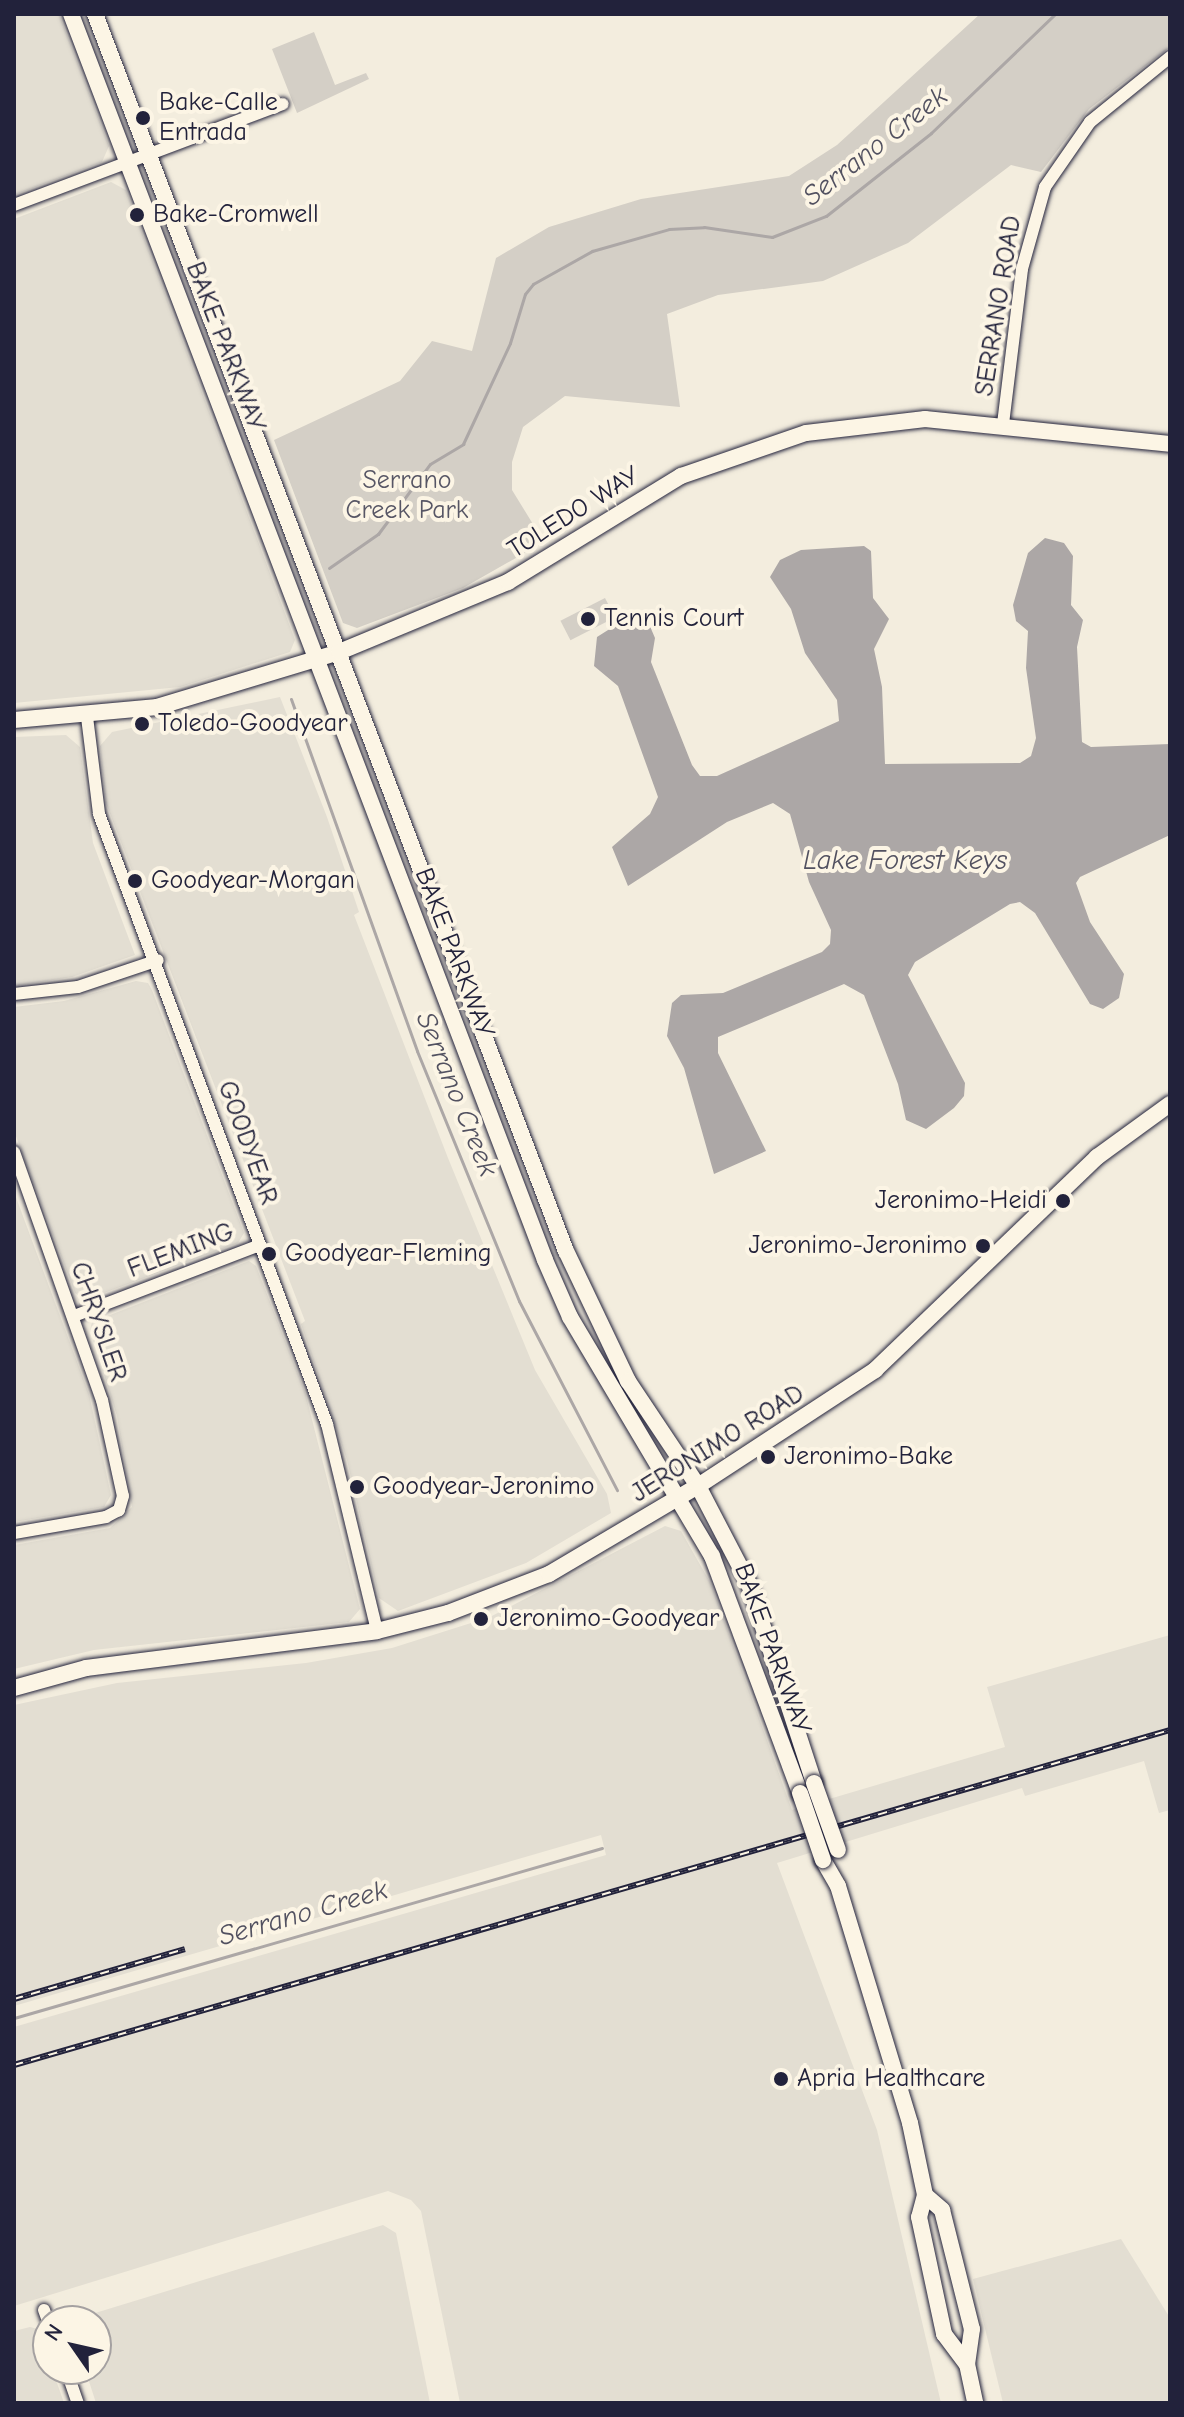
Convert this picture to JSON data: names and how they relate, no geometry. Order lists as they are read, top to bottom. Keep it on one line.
{"streets":{"main road":["BAKE PARKWAY","TOLEDO WAY","JERONIMO ROAD"],"street":["SERRANO ROAD","GOODYEAR","FLEMING","CHRYSLER"]},"crossings":[["SERRANO ROAD","TOLEDO WAY"],["BAKE PARKWAY","TOLEDO WAY"],["BAKE PARKWAY","JERONIMO ROAD"],["TOLEDO WAY","GOODYEAR"],["GOODYEAR","FLEMING"],["GOODYEAR","JERONIMO ROAD"],["FLEMING","CHRYSLER"]],"water":["Serrano Creek","Lake Forest Keys"],"parks":["Serrano Creek Park"],"places":["Bake-Calle Entrada","Bake-Cromwell","Tennis Court","Toledo-Goodyear","Goodyear-Morgan","Jeronimo-Heidi","Jeronimo-Jeronimo","Goodyear-Fleming","Jeronimo-Bake","Goodyear-Jeronimo","Jeronimo-Goodyear","Apria Healthcare"],"north":"top left"}
